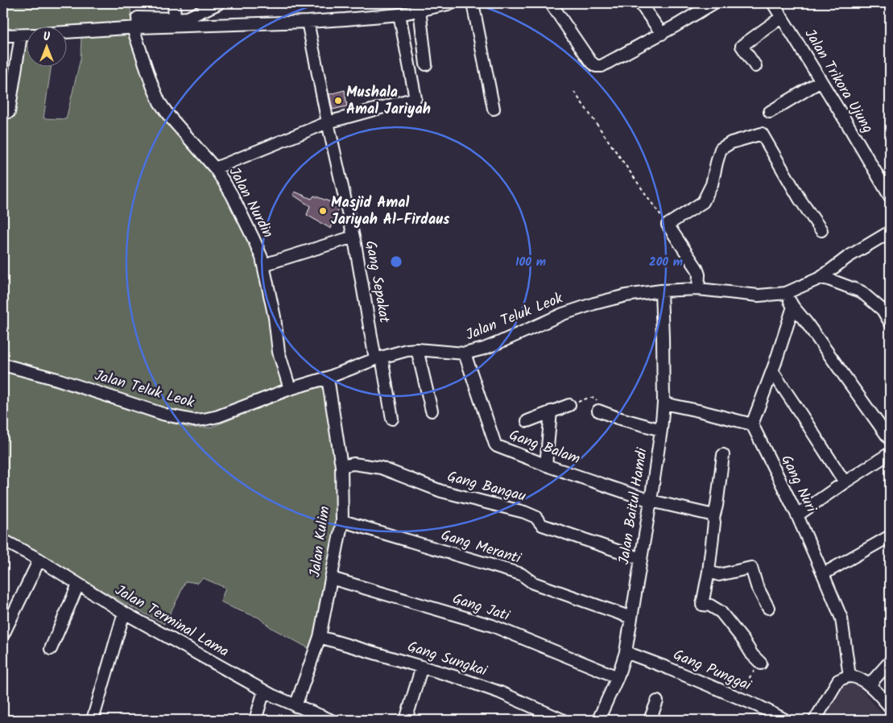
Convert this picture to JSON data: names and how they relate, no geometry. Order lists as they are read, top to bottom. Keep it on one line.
{"streets":{"street":["Jalan Trikora Ujung","Jalan Nurdin","Gang Sepakat","Jalan Teluk Leok","Gang Balam","Gang Nuri","Gang Bangau","Jalan Baitul Hamdi","Jalan Kulim","Gang Meranti","Gang Jati","Jalan Terminal Lama","Gang Sungkai","Gang Punggai"]},"crossings":[["Jalan Nurdin","Jalan Teluk Leok"],["Gang Sepakat","Jalan Teluk Leok"],["Jalan Teluk Leok","Gang Balam"],["Jalan Teluk Leok","Jalan Baitul Hamdi"],["Jalan Teluk Leok","Jalan Kulim"],["Gang Balam","Jalan Baitul Hamdi"],["Gang Bangau","Jalan Baitul Hamdi"],["Gang Bangau","Jalan Kulim"],["Jalan Baitul Hamdi","Gang Meranti"],["Jalan Baitul Hamdi","Gang Jati"],["Jalan Baitul Hamdi","Gang Punggai"],["Jalan Kulim","Gang Meranti"],["Jalan Kulim","Gang Jati"],["Jalan Kulim","Jalan Terminal Lama"],["Jalan Kulim","Gang Sungkai"]],"places":["Mushala Amal Jariyah","Masjid Amal Jariyah Al-Firdaus"],"north":"top","rings":["100 m","200 m"]}
